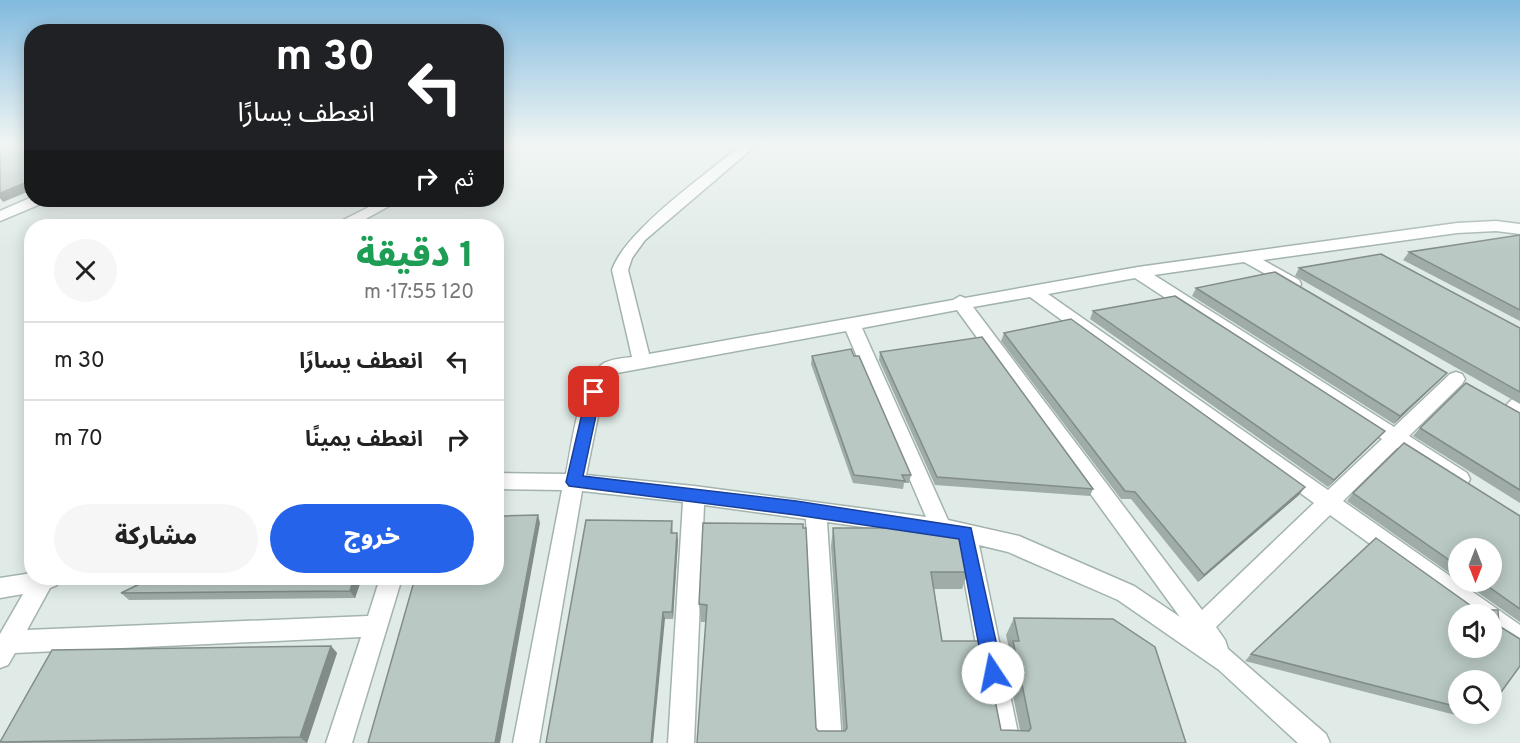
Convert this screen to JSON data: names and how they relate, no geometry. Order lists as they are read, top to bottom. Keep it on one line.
{"north":"bottom","page":{"turn":["30 m","انعطف يسارًا"],"then":"ثم","heading":["1 دقيقة","120 m · 17:55"],"list":[{"name":"انعطف يسارًا","value":"30 m"},{"name":"انعطف يمينًا","value":"70 m"}],"buttons":["خروج","مشاركة"]}}
